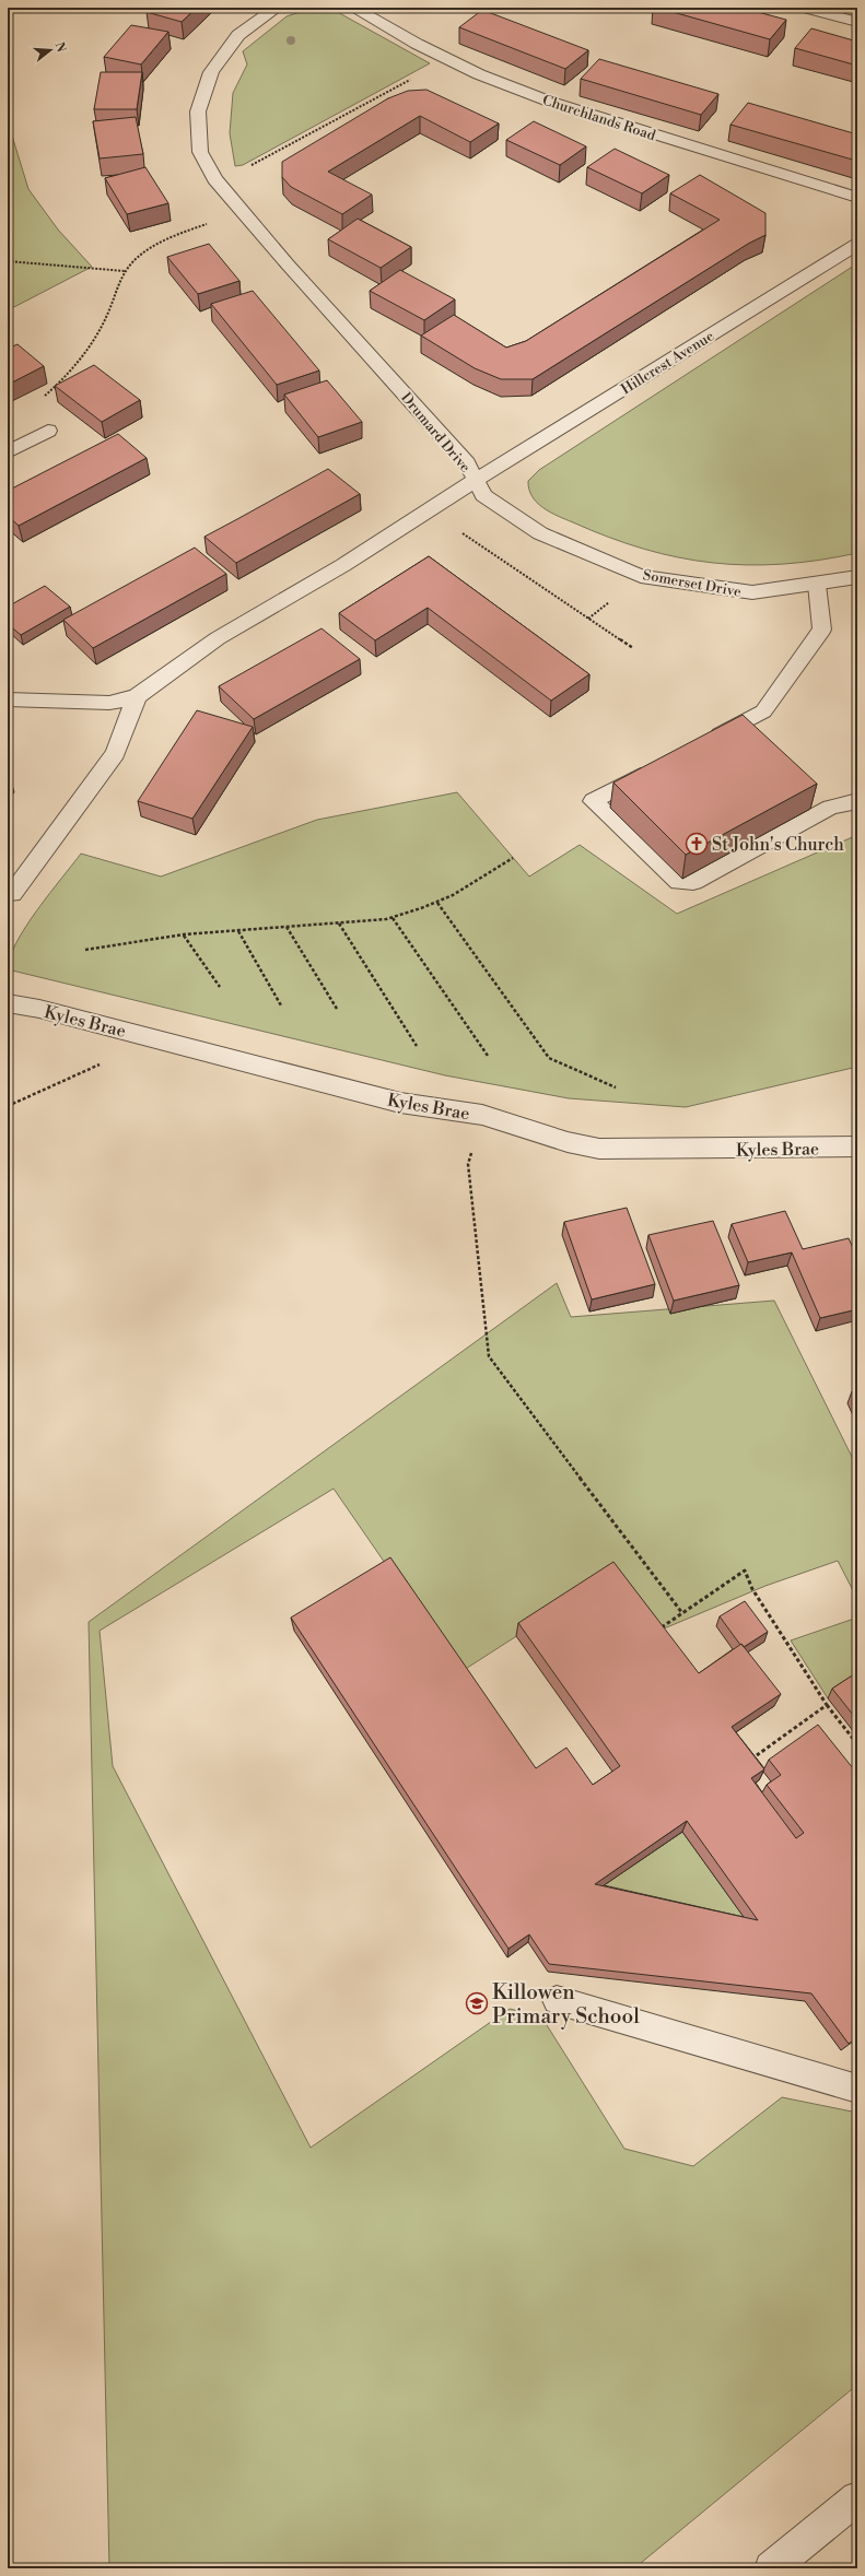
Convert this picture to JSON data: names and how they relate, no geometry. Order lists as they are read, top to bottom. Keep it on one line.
{"streets":{"street":["Churchlands Road","Hillcrest Avenue","Drumard Drive","Somerset Drive","Kyles Brae"]},"crossings":[["Hillcrest Avenue","Drumard Drive"],["Hillcrest Avenue","Somerset Drive"],["Drumard Drive","Somerset Drive"]],"places":{"church":["St John's Church"],"school or university":["Killowen Primary School"]},"north":"right"}
